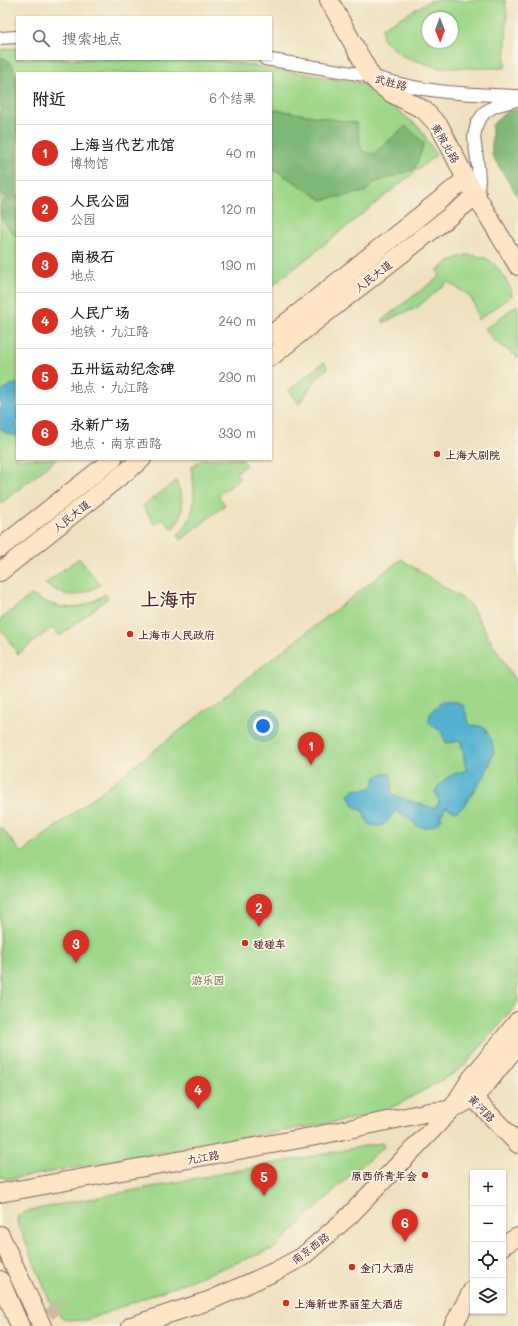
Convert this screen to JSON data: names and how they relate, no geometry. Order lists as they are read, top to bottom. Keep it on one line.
{"streets":{"street":["武胜路","黄陂北路","人民大道","黄河路","九江路","南京西路"]},"crossings":[["武胜路","黄陂北路"],["黄陂北路","人民大道"],["黄河路","九江路"],["黄河路","南京西路"],["九江路","南京西路"]],"districts":["上海市"],"parks":["游乐园"],"places":["上海大剧院","上海市人民政府","碰碰车","原西侨青年会","金门大酒店","上海新世界丽笙大酒店"],"north":"bottom","page":{"search":"搜索地点","heading":["附近","6个结果"],"list":[{"mark":"1","name":"上海当代艺术馆","note":"博物馆","value":"40 m"},{"mark":"2","name":"人民公园","note":"公园","value":"120 m"},{"mark":"3","name":"南极石","note":"地点","value":"190 m"},{"mark":"4","name":"人民广场","note":"地铁 · 九江路","value":"240 m"},{"mark":"5","name":"五卅运动纪念碑","note":"地点 · 九江路","value":"290 m"},{"mark":"6","name":"永新广场","note":"地点 · 南京西路","value":"330 m"}],"pins":["1","2","3","4","5","6"],"map_buttons":["+","−"]}}
